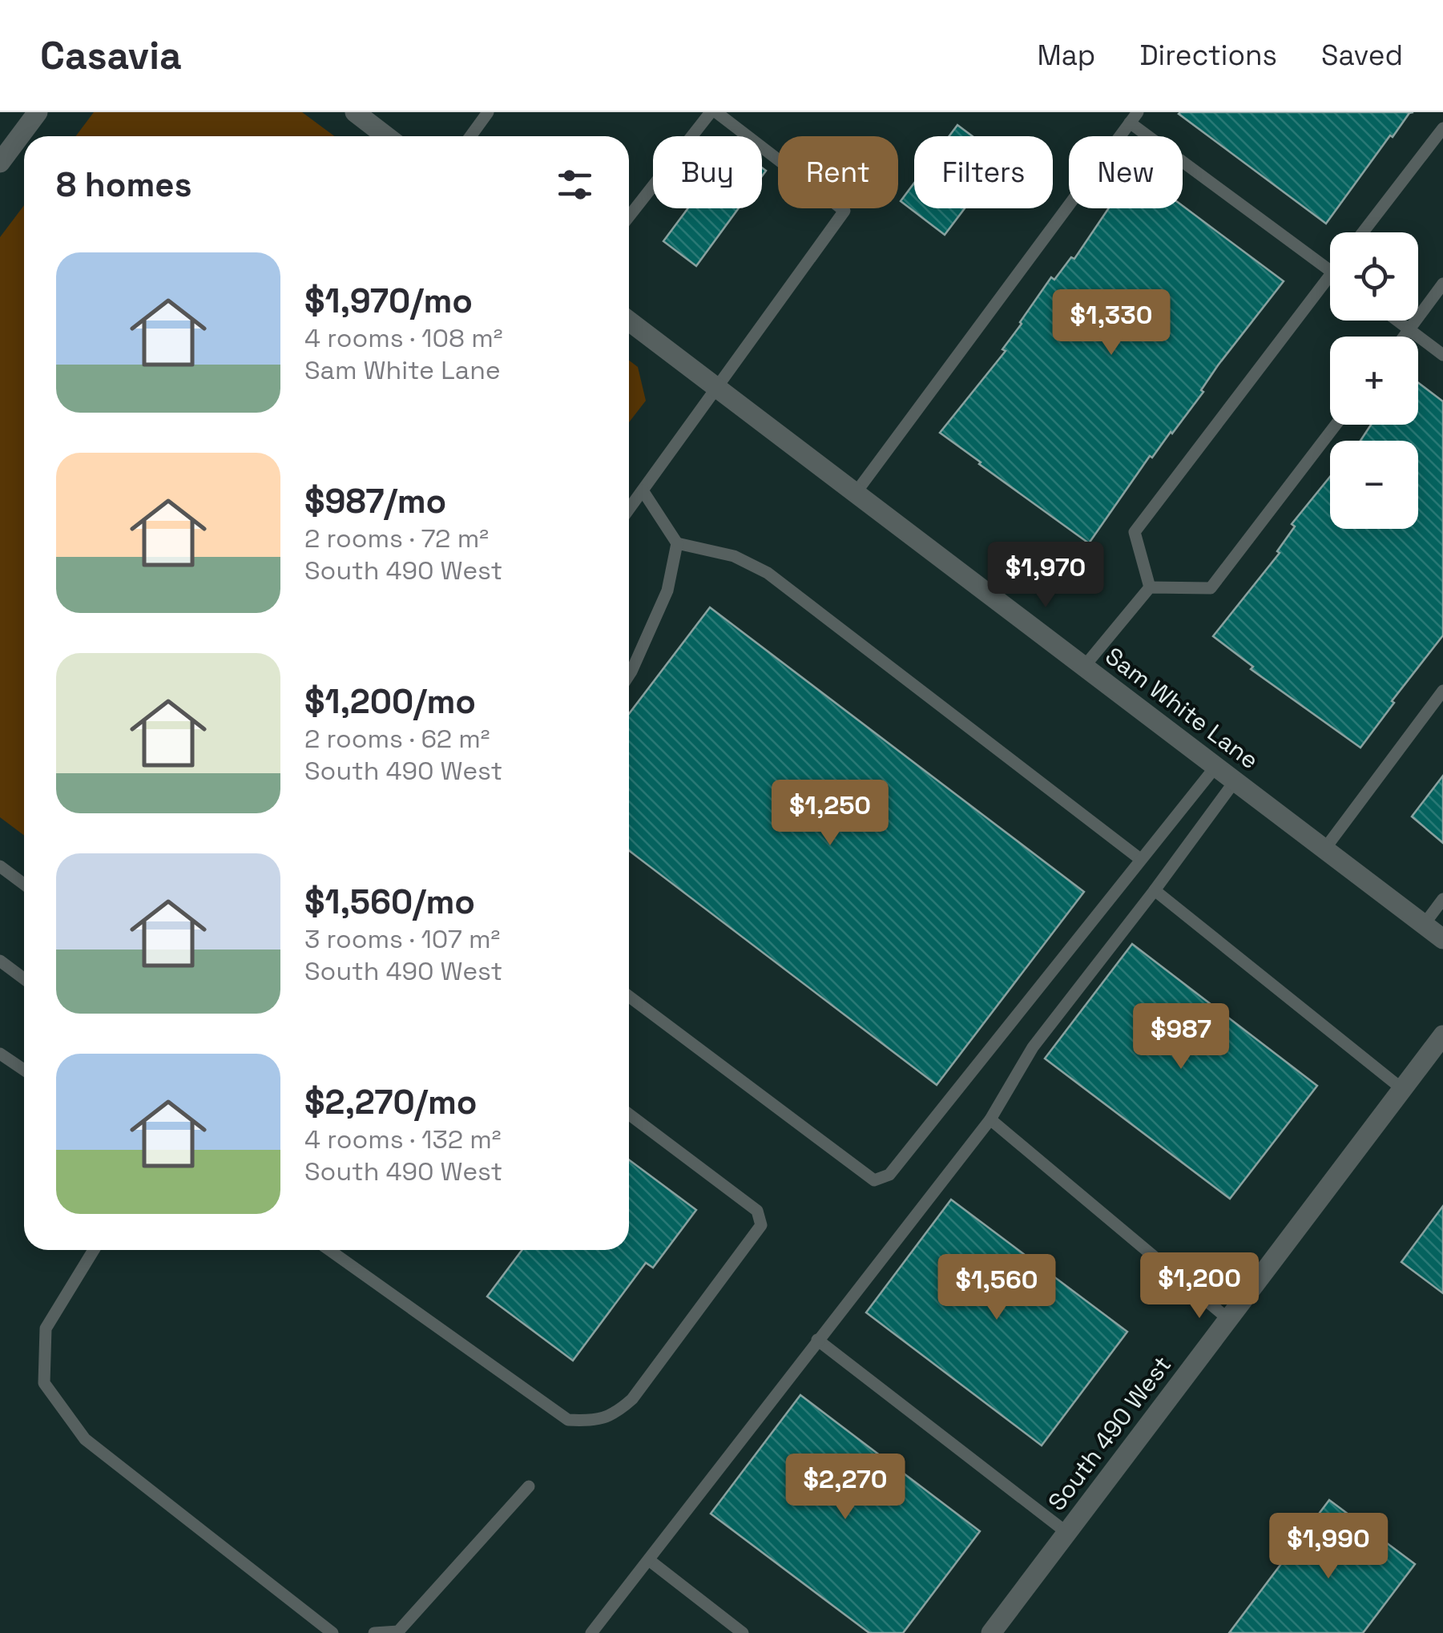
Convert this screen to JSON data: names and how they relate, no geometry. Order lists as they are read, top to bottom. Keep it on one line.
{"streets":{"street":["Sam White Lane","South 490 West"]},"page":{"header":"Casavia","nav":["Map","Directions","Saved"],"chip":["Buy","Rent","Filters","New"],"heading":"8 homes","map_buttons":["+","−"],"list":[{"name":"$1,970/mo","note":"4 rooms · 108 m² · Sam White Lane"},{"name":"$987/mo","note":"2 rooms · 72 m² · South 490 West"},{"name":"$1,200/mo","note":"2 rooms · 62 m² · South 490 West"},{"name":"$1,560/mo","note":"3 rooms · 107 m² · South 490 West"},{"name":"$2,270/mo","note":"4 rooms · 132 m² · South 490 West"}],"price":["$1,330","$1,970","$1,250","$987","$1,200","$1,560","$2,270","$1,990"]}}
